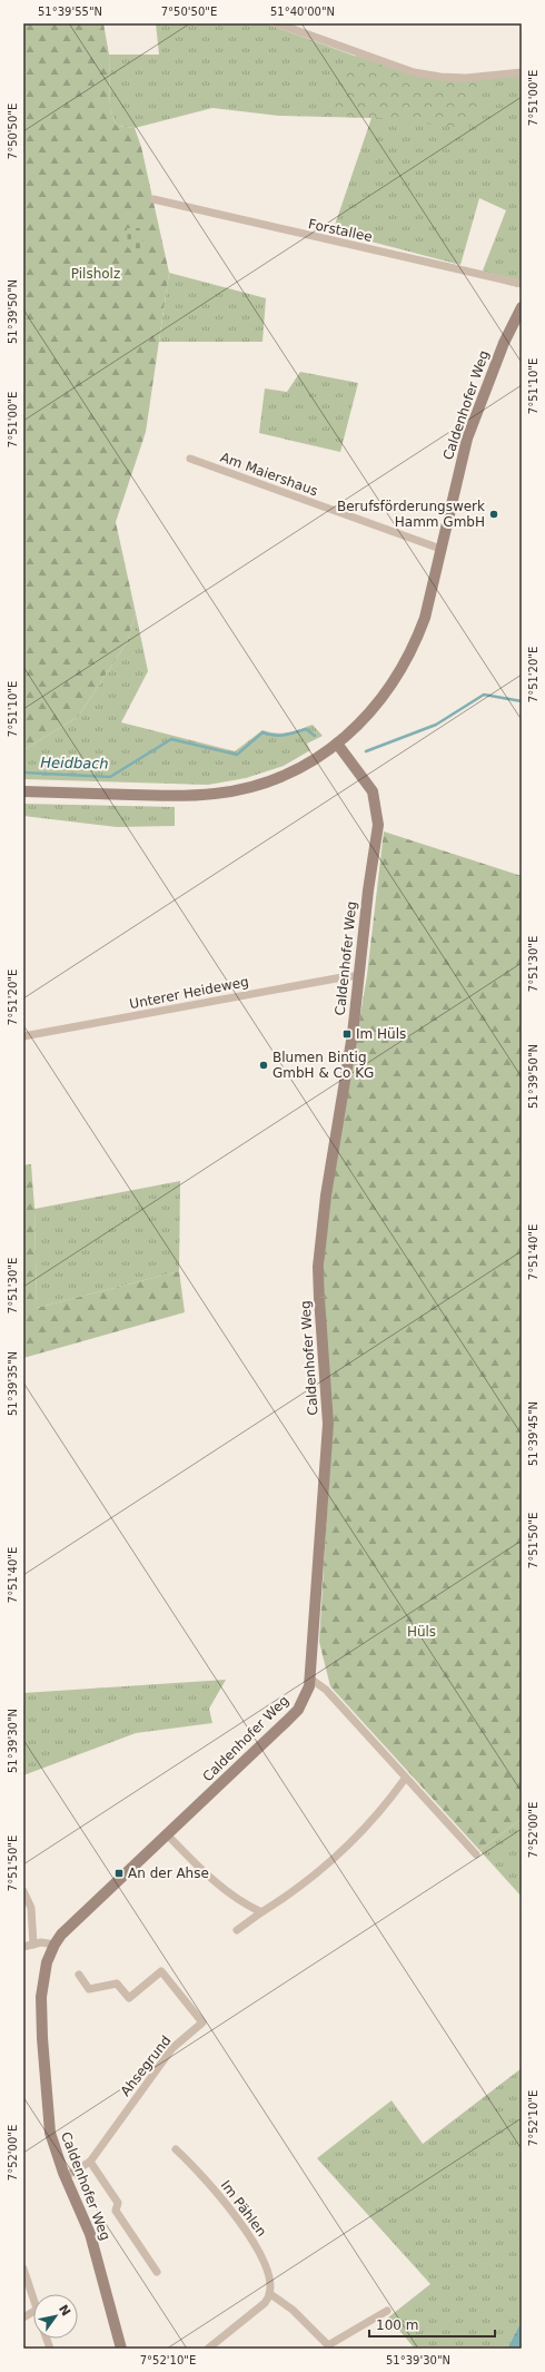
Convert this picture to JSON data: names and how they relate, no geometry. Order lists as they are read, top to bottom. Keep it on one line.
{"streets":{"main road":["Caldenhofer Weg"],"street":["Forstallee","Am Maiershaus","Unterer Heideweg","Ahsegrund","Im Pählen"]},"crossings":[["Caldenhofer Weg","Am Maiershaus"],["Caldenhofer Weg","Unterer Heideweg"],["Caldenhofer Weg","Ahsegrund"]],"water":["Heidbach"],"parks":["Pilsholz","Hüls"],"places":{"other":["Berufsförderungswerk Hamm GmbH","Blumen Bintig GmbH & Co KG"],"transit":["Im Hüls","An der Ahse"]},"scale_bar":"100 m","north":"top right","coordinates":["51°39'55\"N","7°50'50\"E","51°40'00\"N","7°51'00\"E","51°39'50\"N","7°51'10\"E","7°51'20\"E","7°51'30\"E","7°51'40\"E","51°39'35\"N","51°39'45\"N","7°51'50\"E","51°39'30\"N","7°52'00\"E","7°52'10\"E"]}
